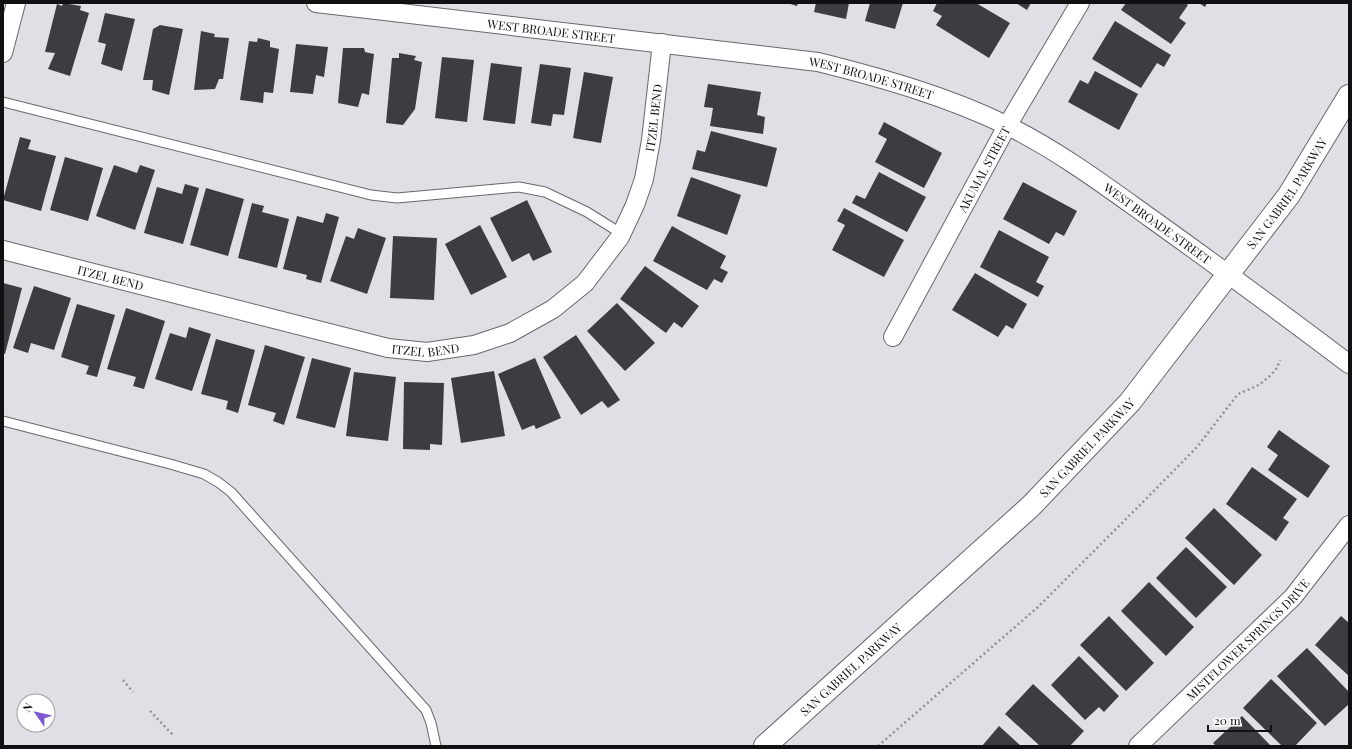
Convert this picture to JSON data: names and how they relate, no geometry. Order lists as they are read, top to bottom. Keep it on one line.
{"streets":{"street":["WEST BROADE STREET","ITZEL BEND","AKUMAL STREET","SAN GABRIEL PARKWAY","MISTFLOWER SPRINGS DRIVE"]},"crossings":[["WEST BROADE STREET","ITZEL BEND"],["WEST BROADE STREET","AKUMAL STREET"],["WEST BROADE STREET","SAN GABRIEL PARKWAY"]],"scale_bar":"20 m","north":"top left"}
